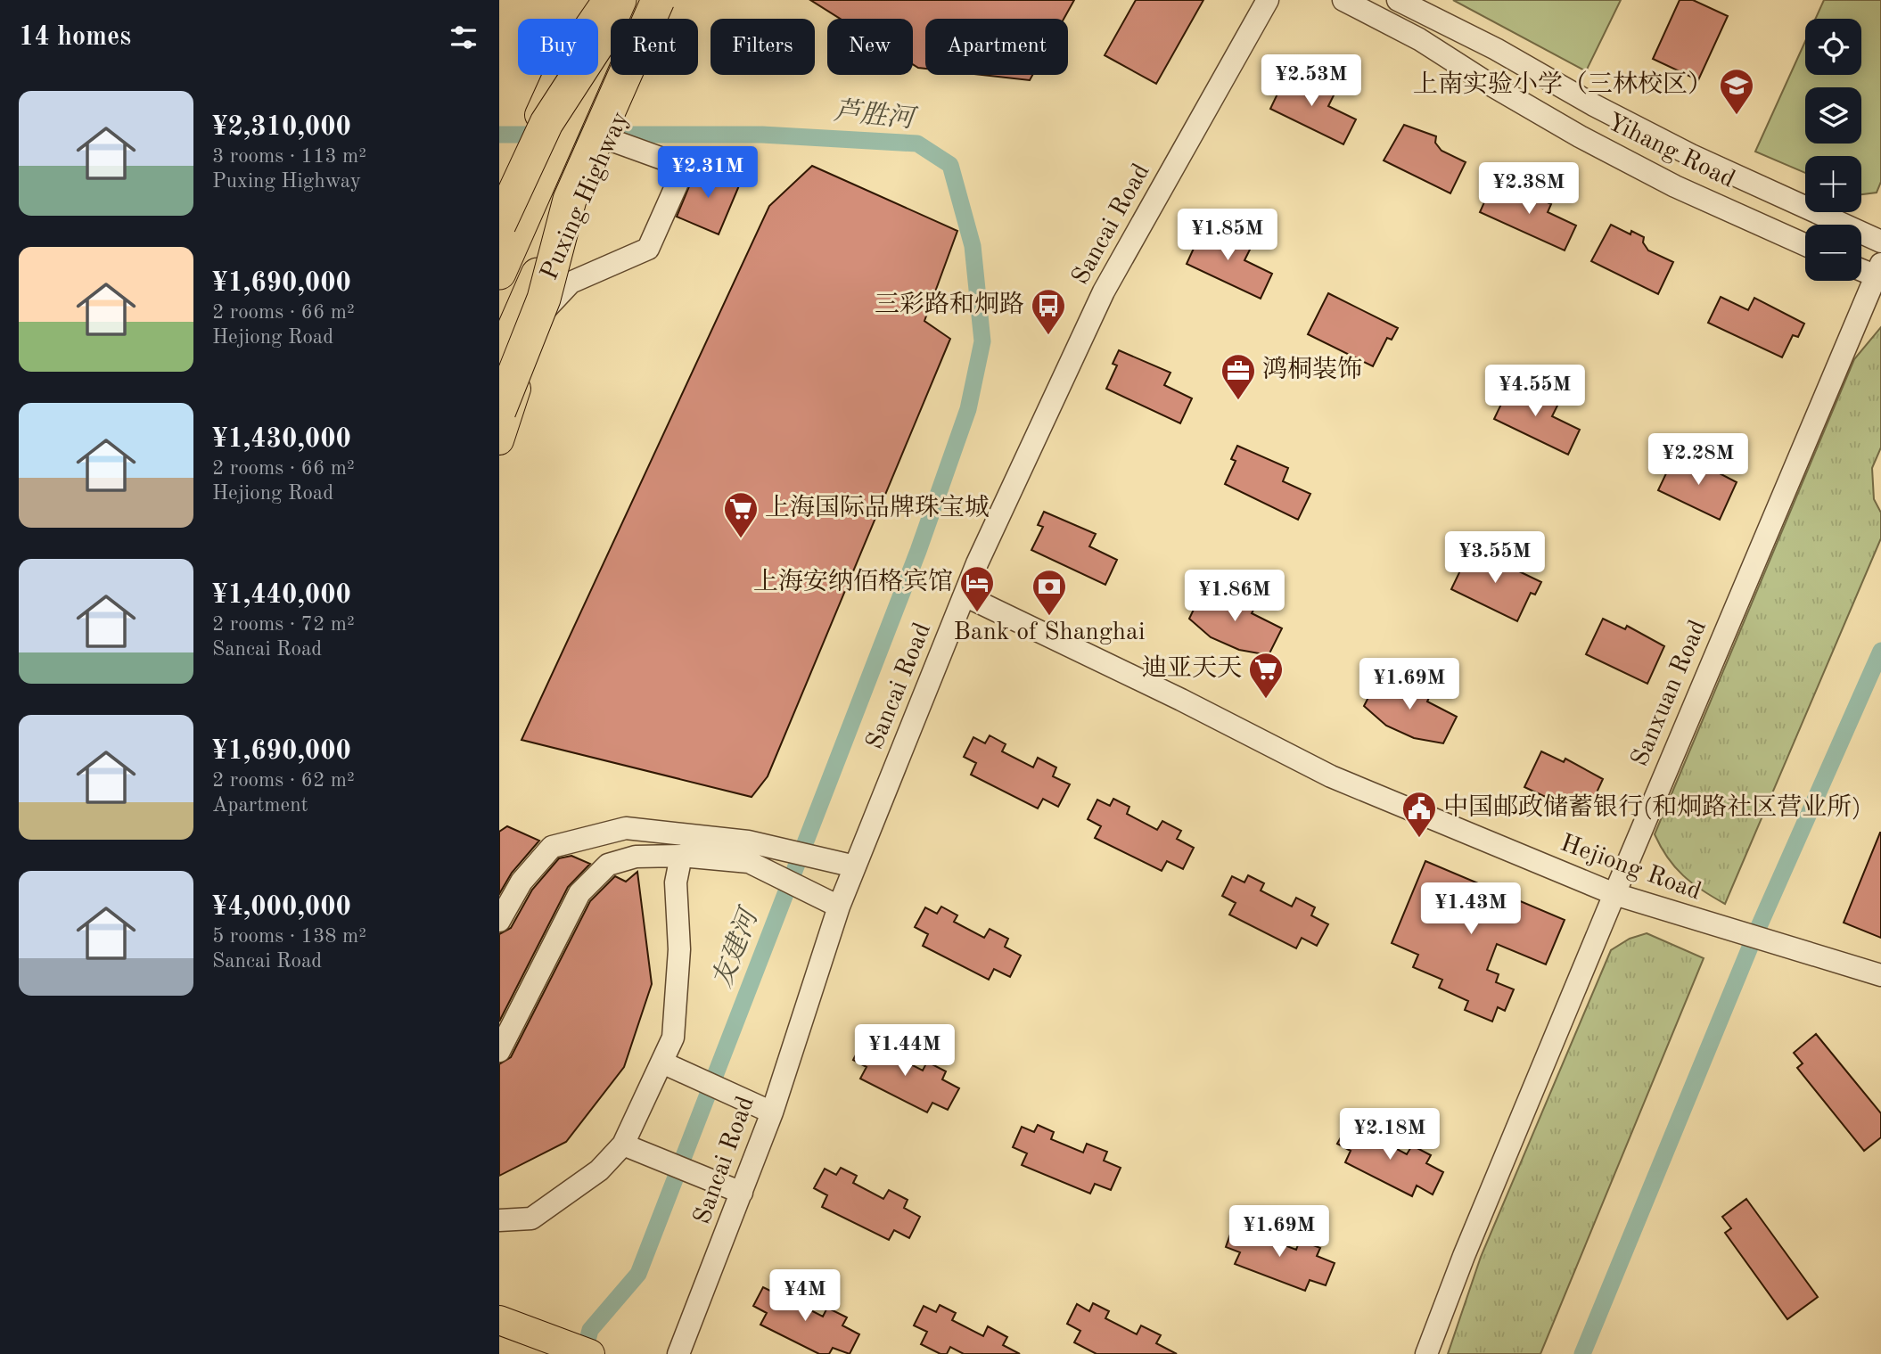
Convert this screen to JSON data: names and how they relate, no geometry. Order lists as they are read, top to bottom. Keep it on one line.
{"streets":{"main road":["Puxing Highway"],"street":["Yihang Road","Sancai Road","Sanxuan Road","Hejiong Road"]},"crossings":[["Sancai Road","Hejiong Road"],["Sanxuan Road","Hejiong Road"]],"water":["芦胜河","友建河"],"places":{"school or university":["上南实验小学（三林校区）"],"bus stop":["三彩路和炯路"],"office":["鸿桐装饰"],"supermarket":["上海国际品牌珠宝城","迪亚天天"],"hotel":["上海安纳佰格宾馆"],"bank":["Bank of Shanghai"],"public building":["中国邮政储蓄银行(和炯路社区营业所)"]},"page":{"heading":"14 homes","map_buttons":["+","−"],"chip":["Buy","Rent","Filters","New","Apartment"],"price":["¥2.53M","¥2.31M","¥2.38M","¥1.85M","¥4.55M","¥2.28M","¥3.55M","¥1.86M","¥1.69M","¥1.43M","¥1.44M","¥2.18M","¥1.69M","¥4M"],"list":[{"name":"¥2,310,000","note":"3 rooms · 113 m² · Puxing Highway"},{"name":"¥1,690,000","note":"2 rooms · 66 m² · Hejiong Road"},{"name":"¥1,430,000","note":"2 rooms · 66 m² · Hejiong Road"},{"name":"¥1,440,000","note":"2 rooms · 72 m² · Sancai Road"},{"name":"¥1,690,000","note":"2 rooms · 62 m² · Apartment"},{"name":"¥4,000,000","note":"5 rooms · 138 m² · Sancai Road"}]}}
